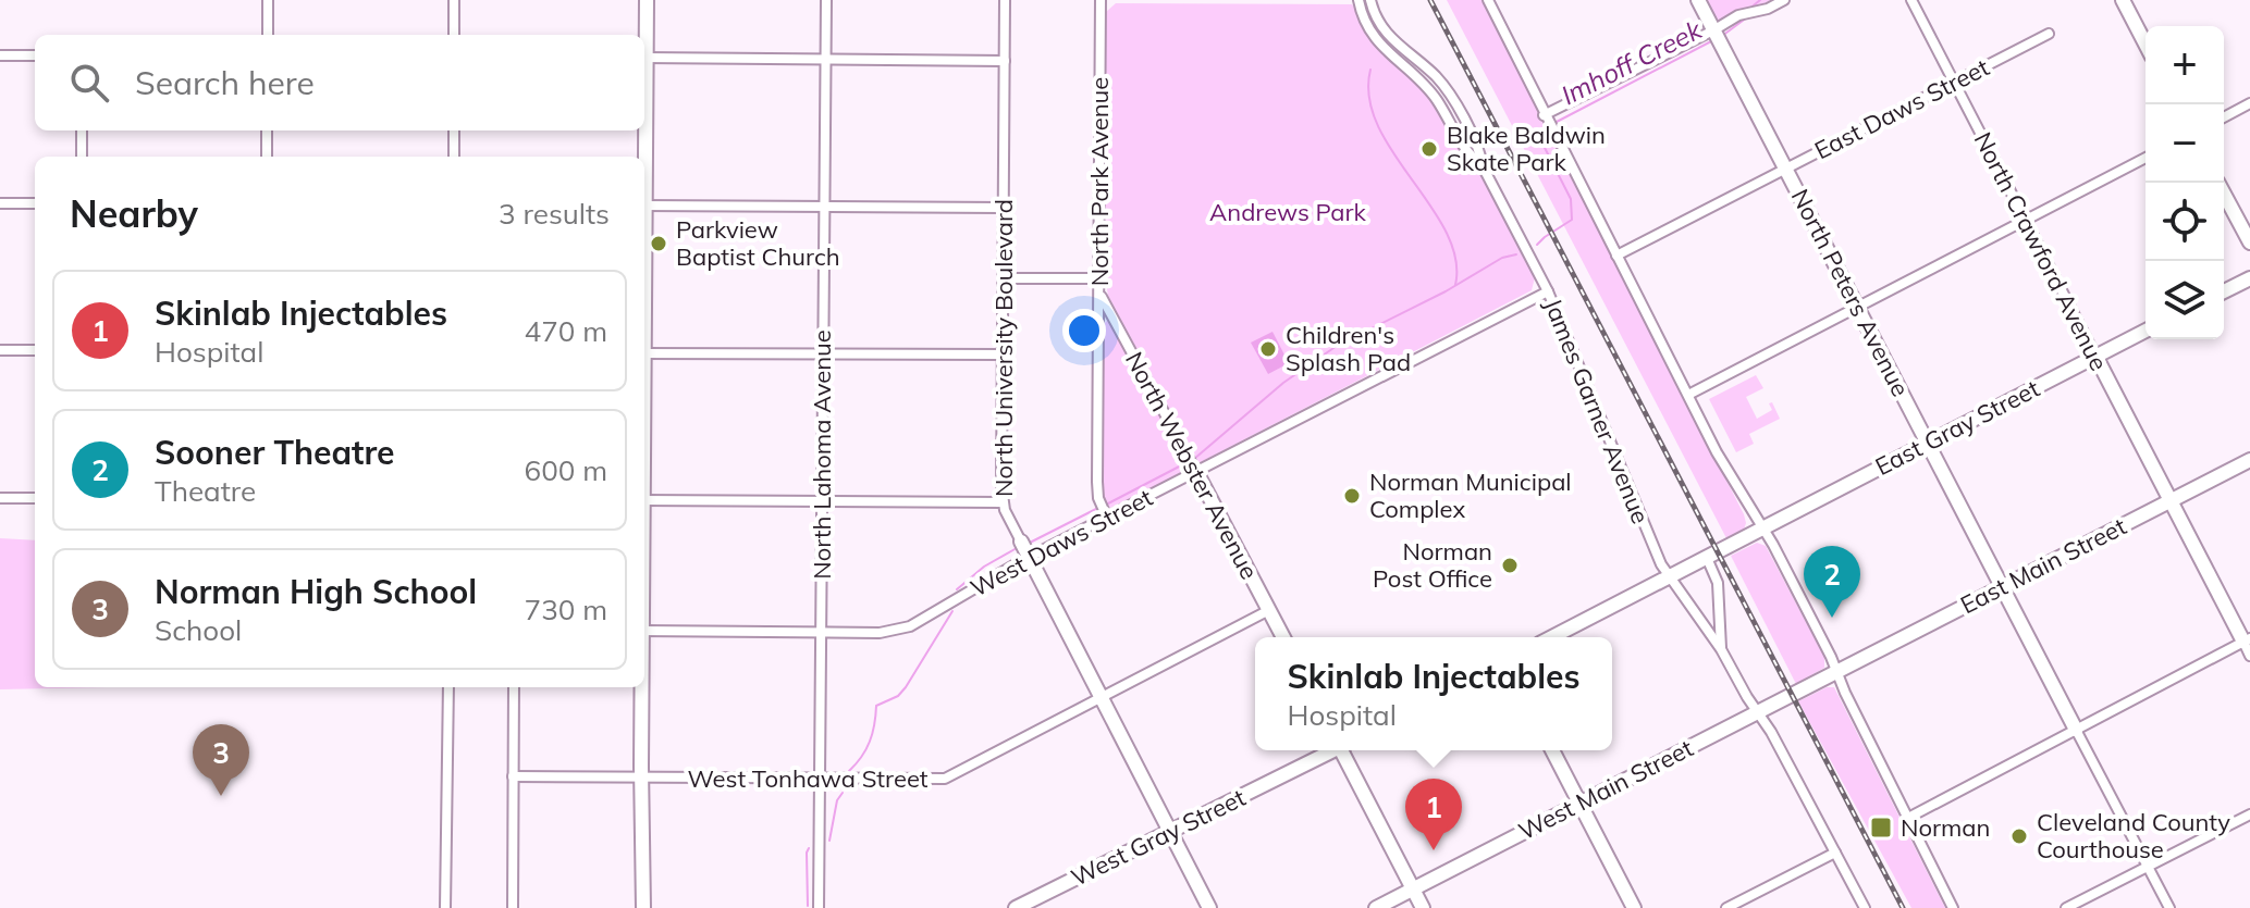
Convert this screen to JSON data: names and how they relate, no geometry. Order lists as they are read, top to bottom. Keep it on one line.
{"streets":{"street":["East Daws Street","North Park Avenue","North Crawford Avenue","North Peters Avenue","North University Boulevard","James Garner Avenue","East Gray Street","North Lahoma Avenue","North Webster Avenue","West Daws Street","East Main Street","West Tonhawa Street","West Main Street","West Gray Street"]},"crossings":[["East Daws Street","North Crawford Avenue"],["East Daws Street","North Peters Avenue"],["North Park Avenue","North Webster Avenue"],["North Park Avenue","West Daws Street"],["North Crawford Avenue","East Gray Street"],["North Crawford Avenue","East Main Street"],["North Peters Avenue","East Gray Street"],["North Peters Avenue","East Main Street"],["North University Boulevard","West Daws Street"],["North University Boulevard","West Tonhawa Street"],["North University Boulevard","West Gray Street"],["James Garner Avenue","West Daws Street"],["James Garner Avenue","West Main Street"],["North Lahoma Avenue","West Daws Street"],["North Lahoma Avenue","West Tonhawa Street"],["North Webster Avenue","West Daws Street"],["North Webster Avenue","West Tonhawa Street"],["East Main Street","West Main Street"]],"water":["Imhoff Creek"],"parks":["Andrews Park"],"places":{"other":["Blake Baldwin Skate Park","Parkview Baptist Church","Children's Splash Pad","Norman Municipal Complex","Norman Post Office","Cleveland County Courthouse"],"transit":["Norman"]},"page":{"map_buttons":["+","−"],"search":"Search here","heading":["Nearby","3 results"],"list":[{"mark":"1","name":"Skinlab Injectables","note":"Hospital","value":"470 m"},{"mark":"2","name":"Sooner Theatre","note":"Theatre","value":"600 m"},{"mark":"3","name":"Norman High School","note":"School","value":"730 m"}],"pins":["2","3","1"],"popup":["Skinlab Injectables","Hospital"]}}
